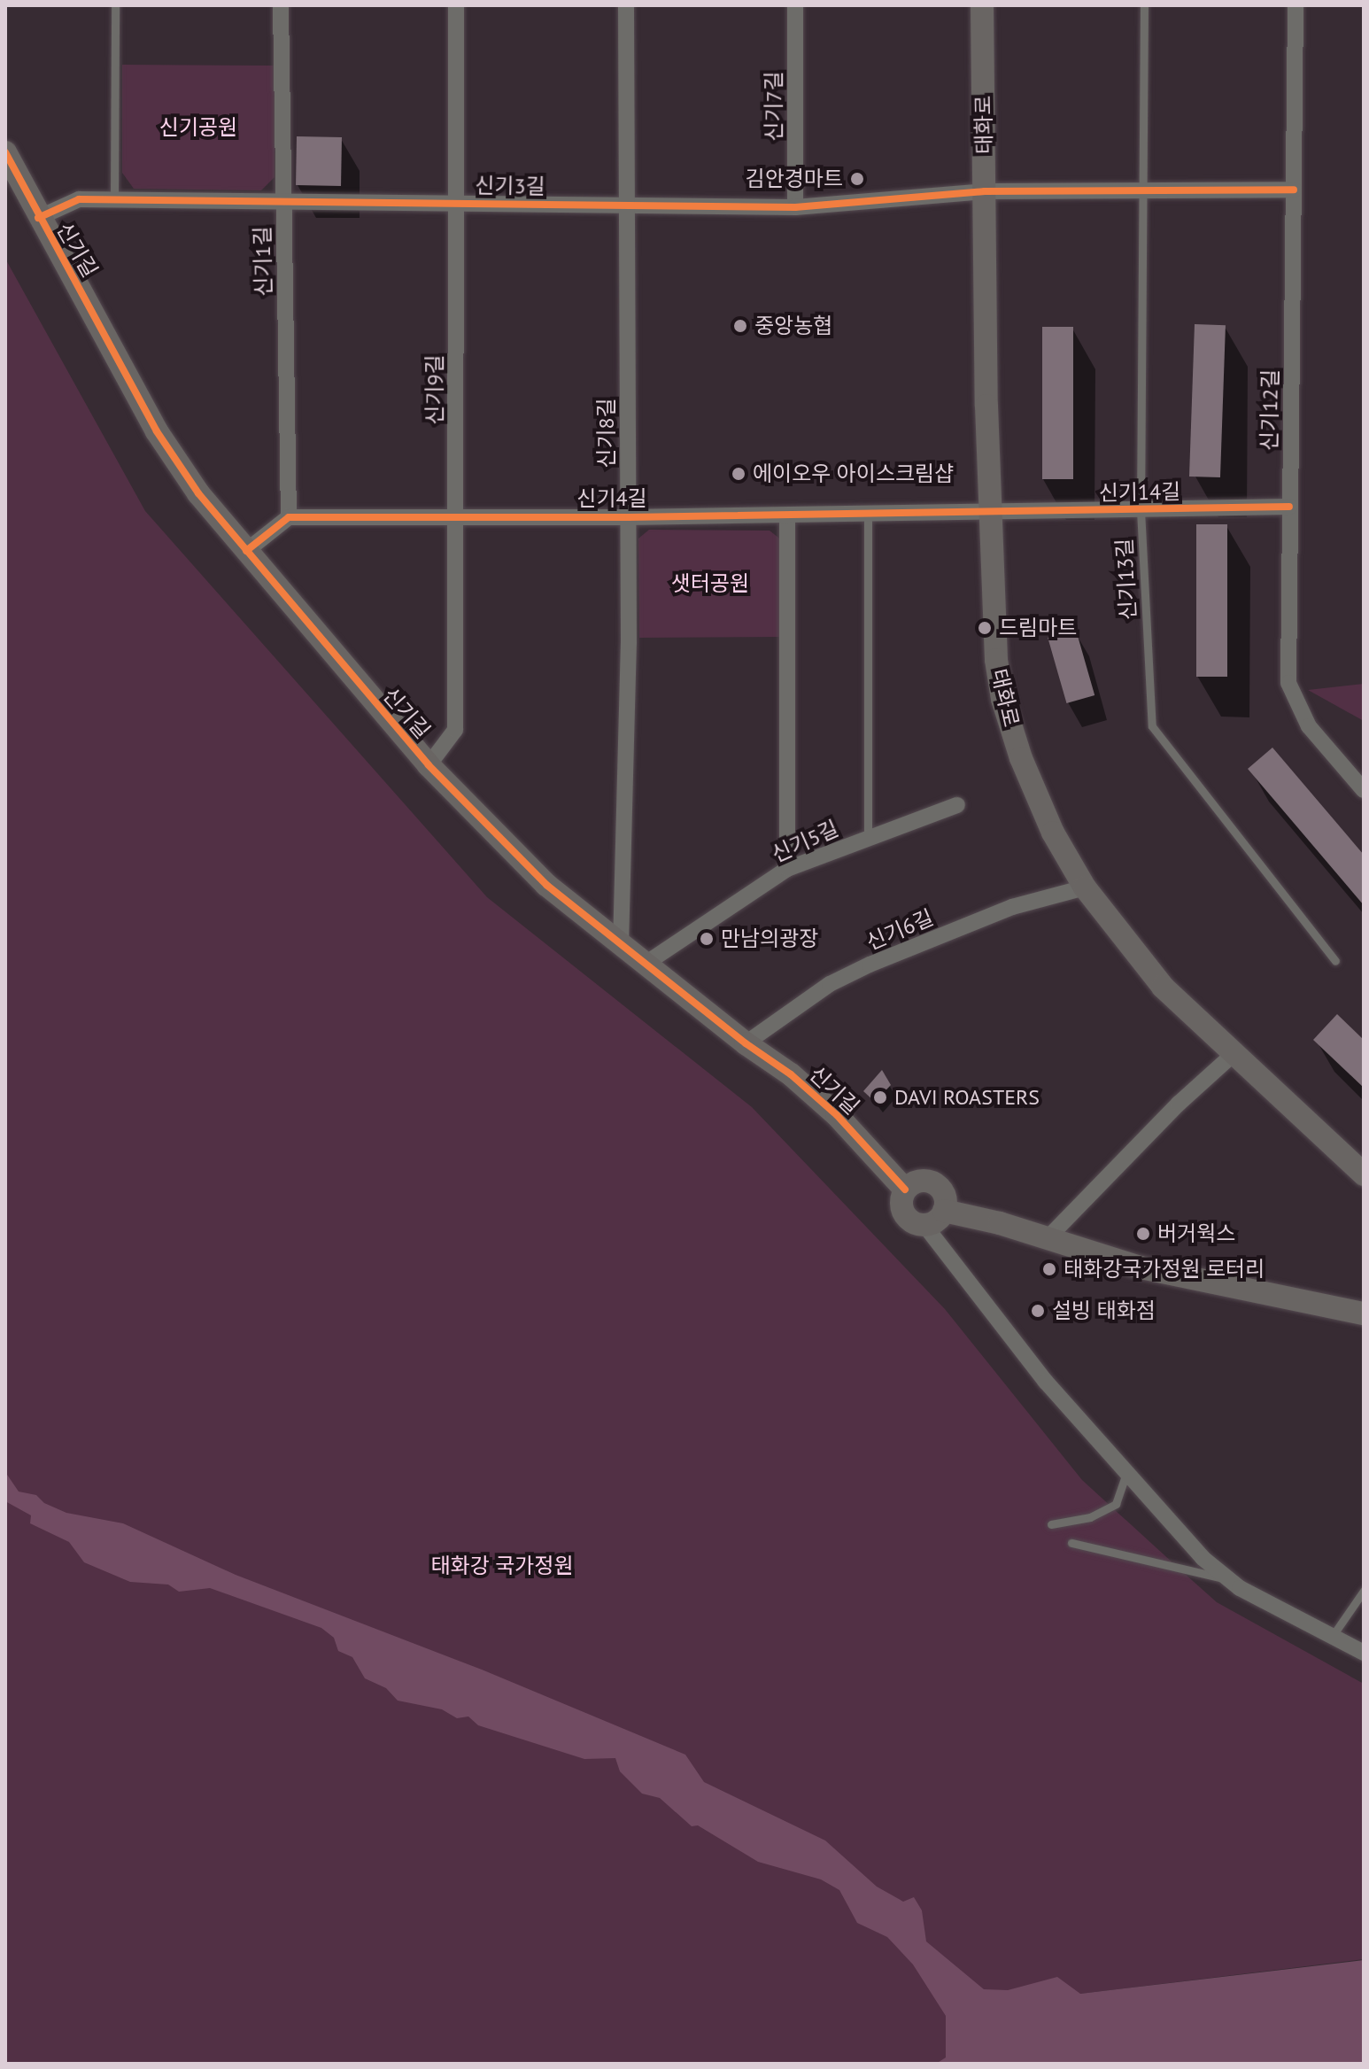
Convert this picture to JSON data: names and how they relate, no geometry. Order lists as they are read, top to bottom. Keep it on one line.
{"streets":{"street":["신기7길","태화로","신기3길","신기길","신기1길","신기9길","신기12길","신기8길","신기14길","신기4길","신기5길","신기6길"],"lane":["신기13길"]},"crossings":[["신기7길","신기3길"],["태화로","신기3길"],["태화로","신기14길"],["태화로","신기4길"],["태화로","신기6길"],["신기3길","신기길"],["신기3길","신기1길"],["신기3길","신기9길"],["신기3길","신기12길"],["신기3길","신기8길"],["신기3길","신기13길"],["신기길","신기9길"],["신기길","신기8길"],["신기길","신기5길"],["신기길","신기6길"],["신기1길","신기4길"],["신기9길","신기4길"],["신기12길","신기14길"],["신기8길","신기4길"],["신기14길","신기4길"],["신기14길","신기13길"]],"parks":["신기공원","샛터공원","태화강 국가정원"],"places":["김안경마트","중앙농협","에이오우 아이스크림샵","드림마트","만남의광장","DAVI ROASTERS","버거웍스","태화강국가정원 로터리","설빙 태화점"]}
